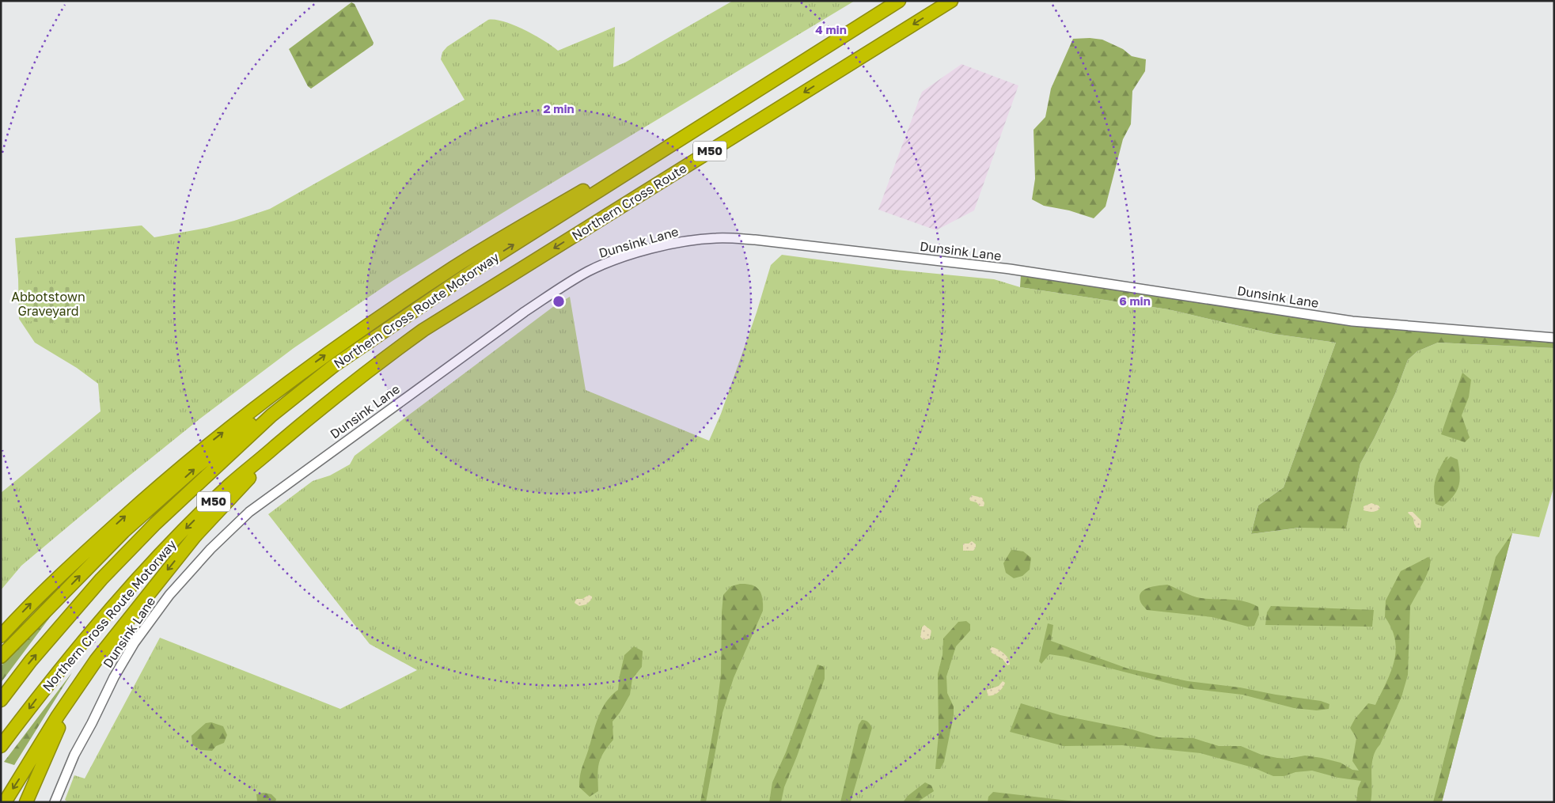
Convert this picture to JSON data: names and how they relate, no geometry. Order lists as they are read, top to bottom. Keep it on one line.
{"streets":{"highway":["M50","Northern Cross Route","Northern Cross Route Motorway"],"street":["Dunsink Lane"]},"crossings":[["Northern Cross Route","Northern Cross Route Motorway"]],"parks":["Abbotstown Graveyard"],"rings":["4 min","2 min","6 min"]}
